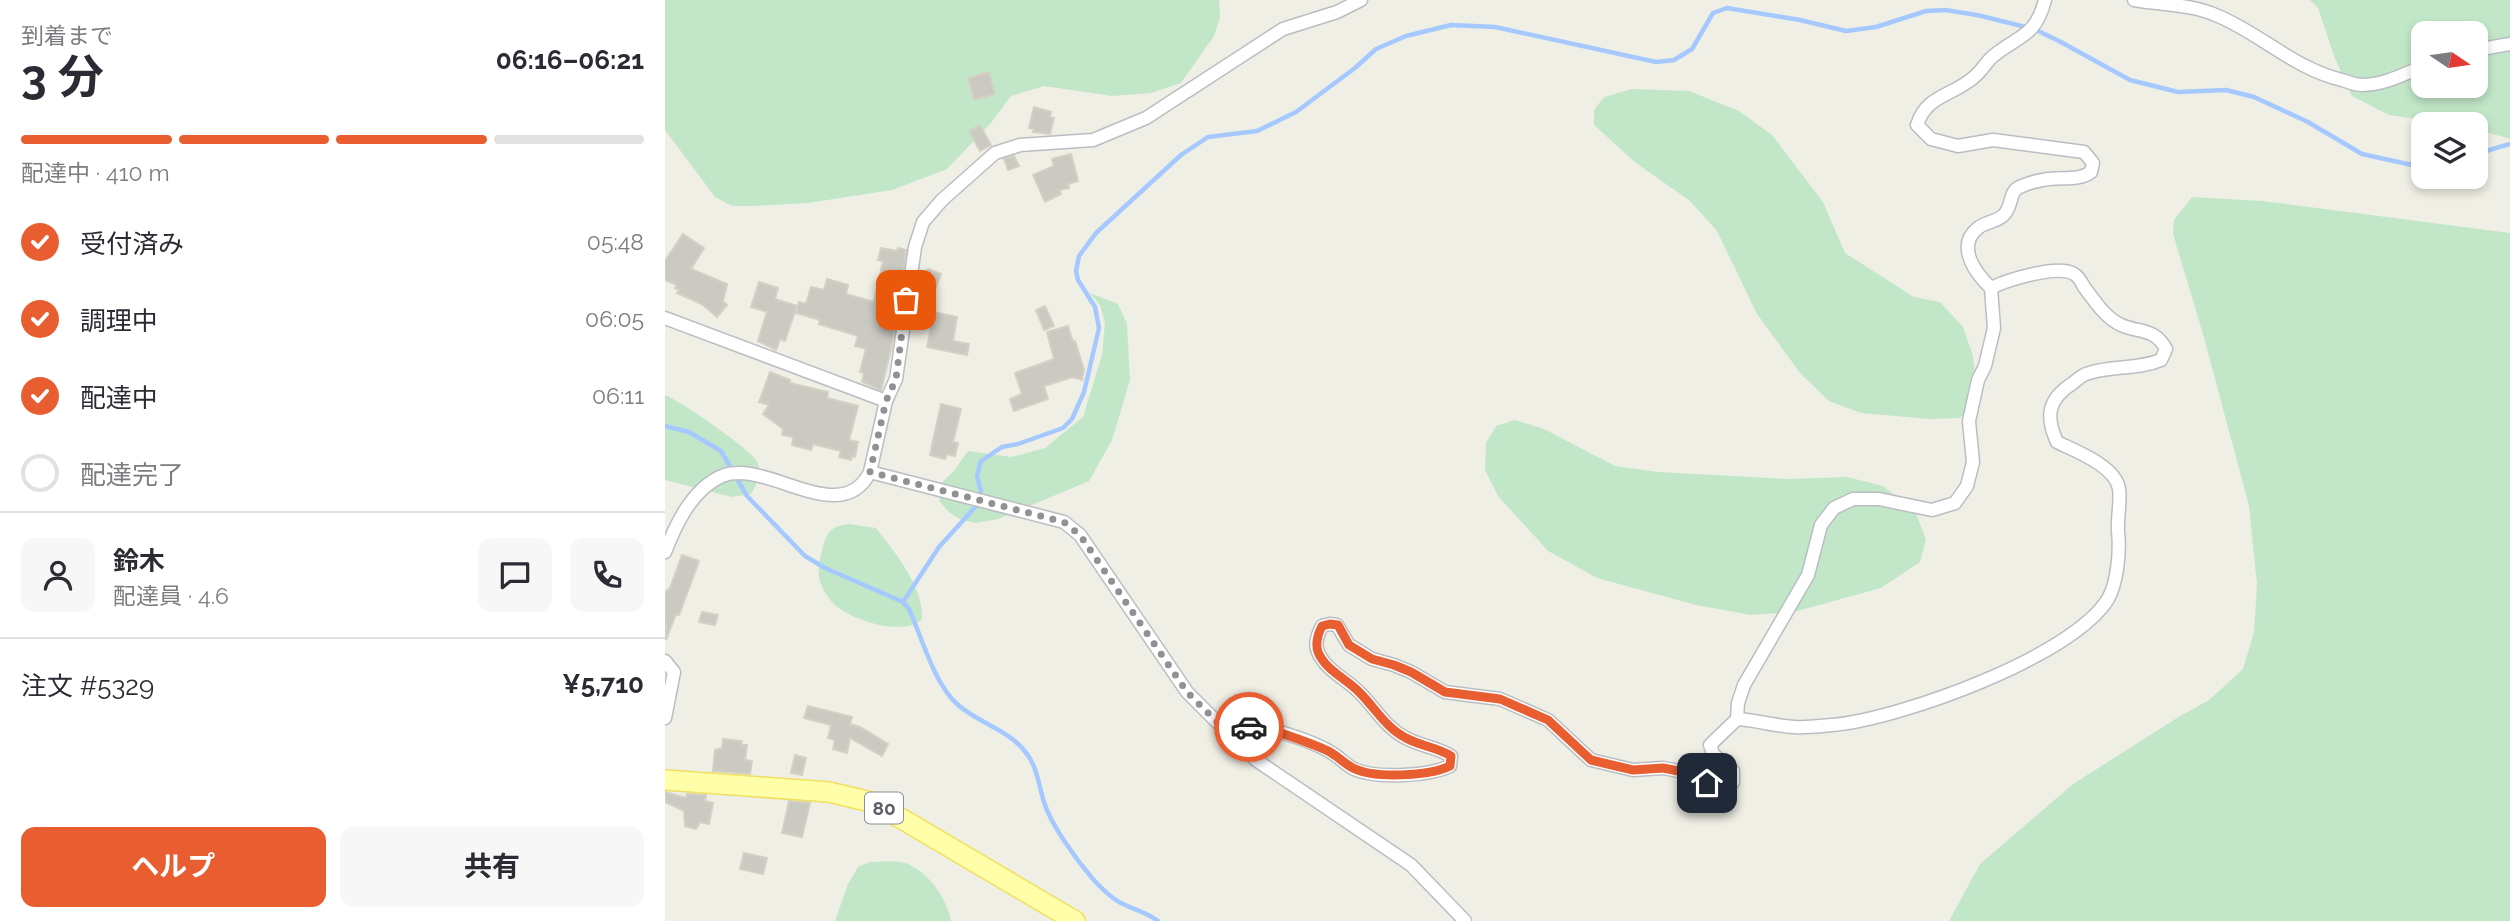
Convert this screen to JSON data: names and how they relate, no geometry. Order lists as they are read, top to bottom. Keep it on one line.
{"streets":{"main road":["80"]},"north":"right","page":{"heading":["3 分","到着まで","06:16–06:21"],"panel":["鈴木","配達員 · 4.6","注文 #5329","¥5,710"],"bar":"配達中 · 410 m","list":[["受付済み","05:48"],["調理中","06:05"],["配達中","06:11"],"配達完了"],"buttons":["ヘルプ","共有"]}}
